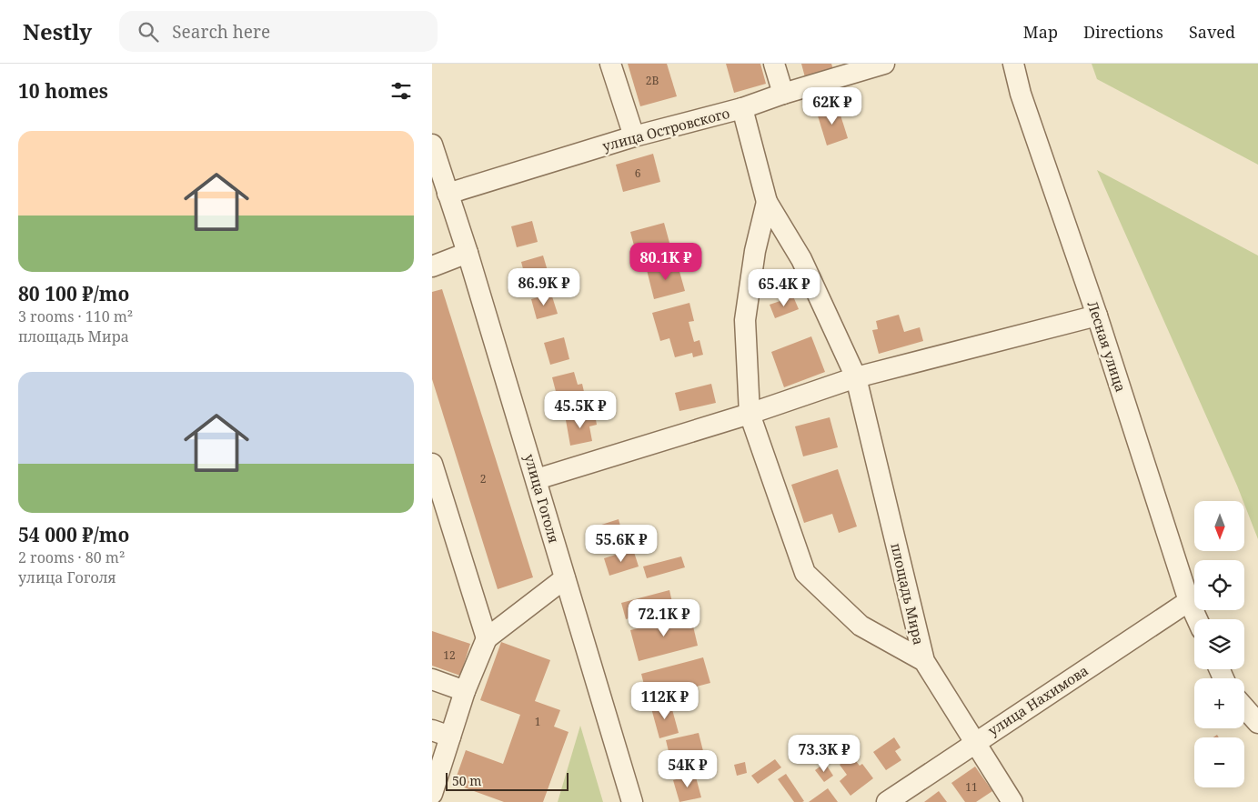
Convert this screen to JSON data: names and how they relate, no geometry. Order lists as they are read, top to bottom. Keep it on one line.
{"streets":{"street":["улица Островского","Лесная улица","улица Гоголя","площадь Мира","улица Нахимова"]},"crossings":[["улица Островского","улица Гоголя"],["Лесная улица","улица Нахимова"]],"house_numbers":["2В","6","2","12","1","11"],"scale_bar":"50 m","north":"bottom","page":{"header":"Nestly","search":"Search here","nav":["Map","Directions","Saved"],"heading":"10 homes","price":["62K ₽","80.1K ₽","86.9K ₽","65.4K ₽","45.5K ₽","55.6K ₽","72.1K ₽","112K ₽","73.3K ₽","54K ₽"],"list":[{"name":"80 100 ₽/mo","note":"3 rooms · 110 m² · площадь Мира"},{"name":"54 000 ₽/mo","note":"2 rooms · 80 m² · улица Гоголя"}],"map_buttons":["+","−"],"scale":"50 m"}}
